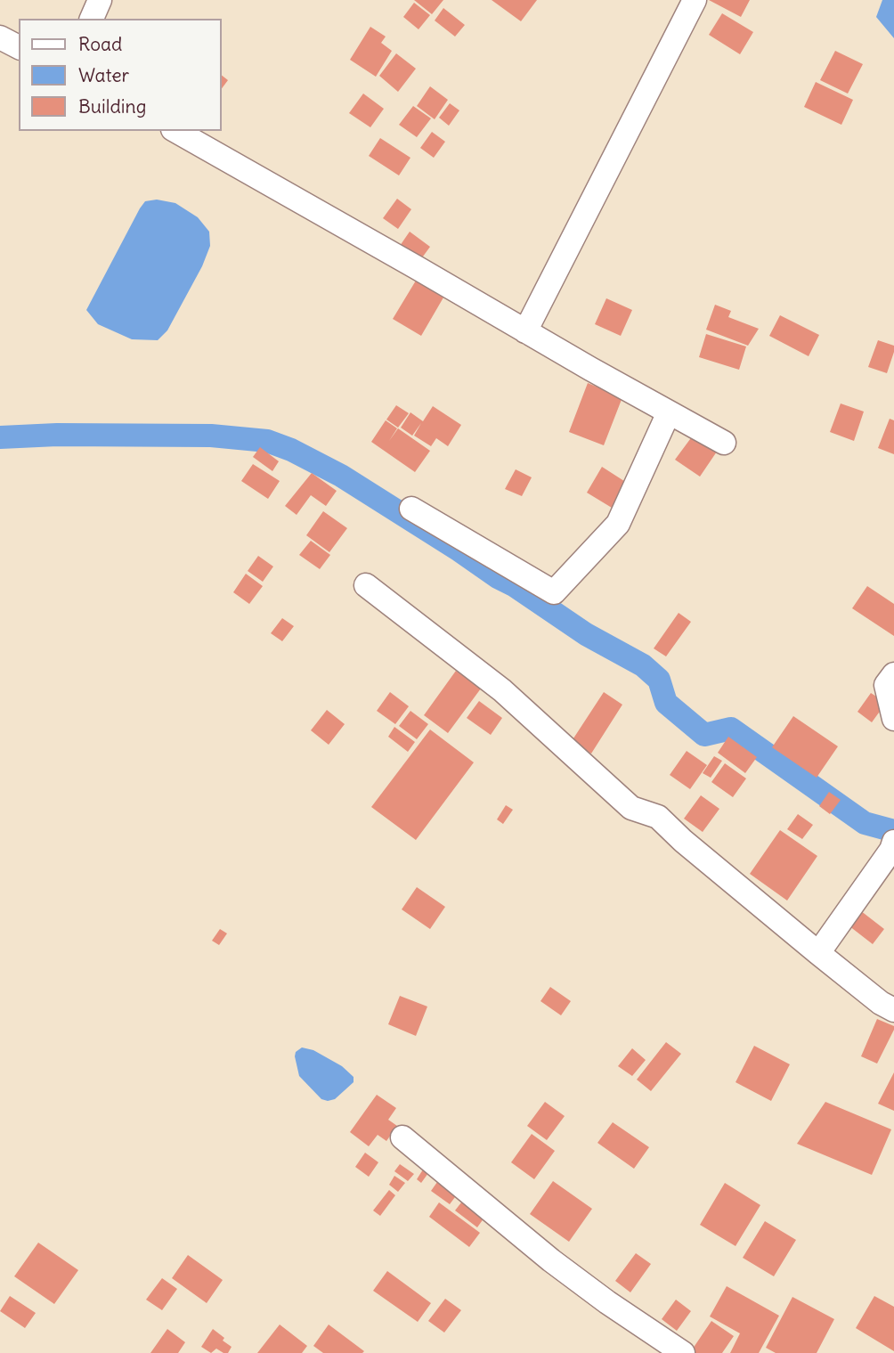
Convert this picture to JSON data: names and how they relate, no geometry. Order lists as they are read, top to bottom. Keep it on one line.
{"legend":["Road","Water","Building"]}
